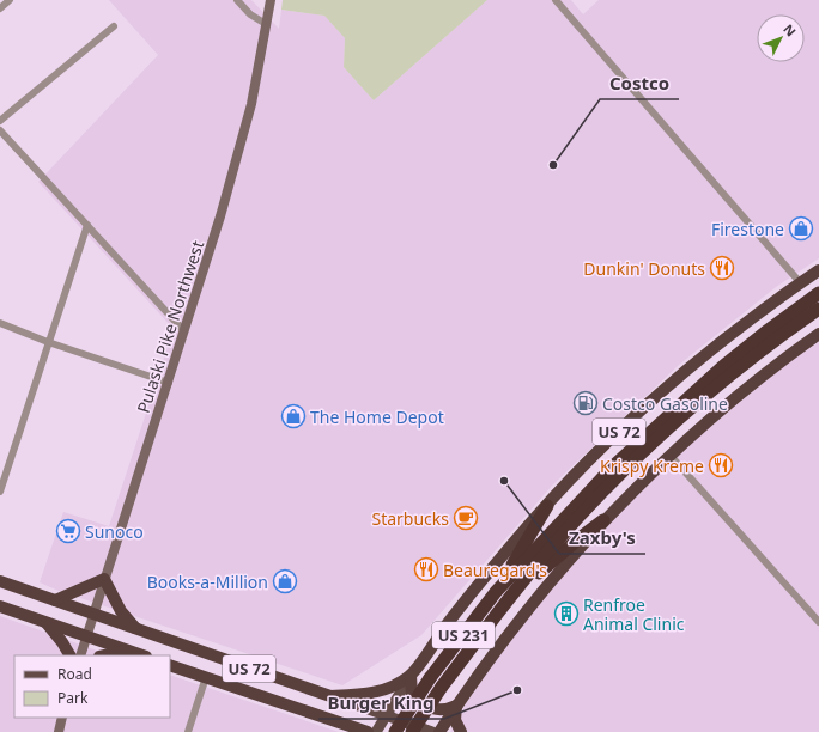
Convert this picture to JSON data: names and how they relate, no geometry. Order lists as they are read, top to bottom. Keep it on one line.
{"streets":{"highway":["US 72","US 231"],"main road":["Pulaski Pike Northwest"]},"crossings":[["Pulaski Pike Northwest","US 72"]],"places":{"other":["Costco","Zaxby's","Burger King"],"shop":["Firestone","The Home Depot","Books-a-Million"],"restaurant":["Dunkin' Donuts","Krispy Kreme","Beauregard's"],"fuel station":["Costco Gasoline"],"cafe":["Starbucks"],"supermarket":["Sunoco"],"building":["Renfroe Animal Clinic"]},"legend":["Road","Park"],"north":"top right"}
